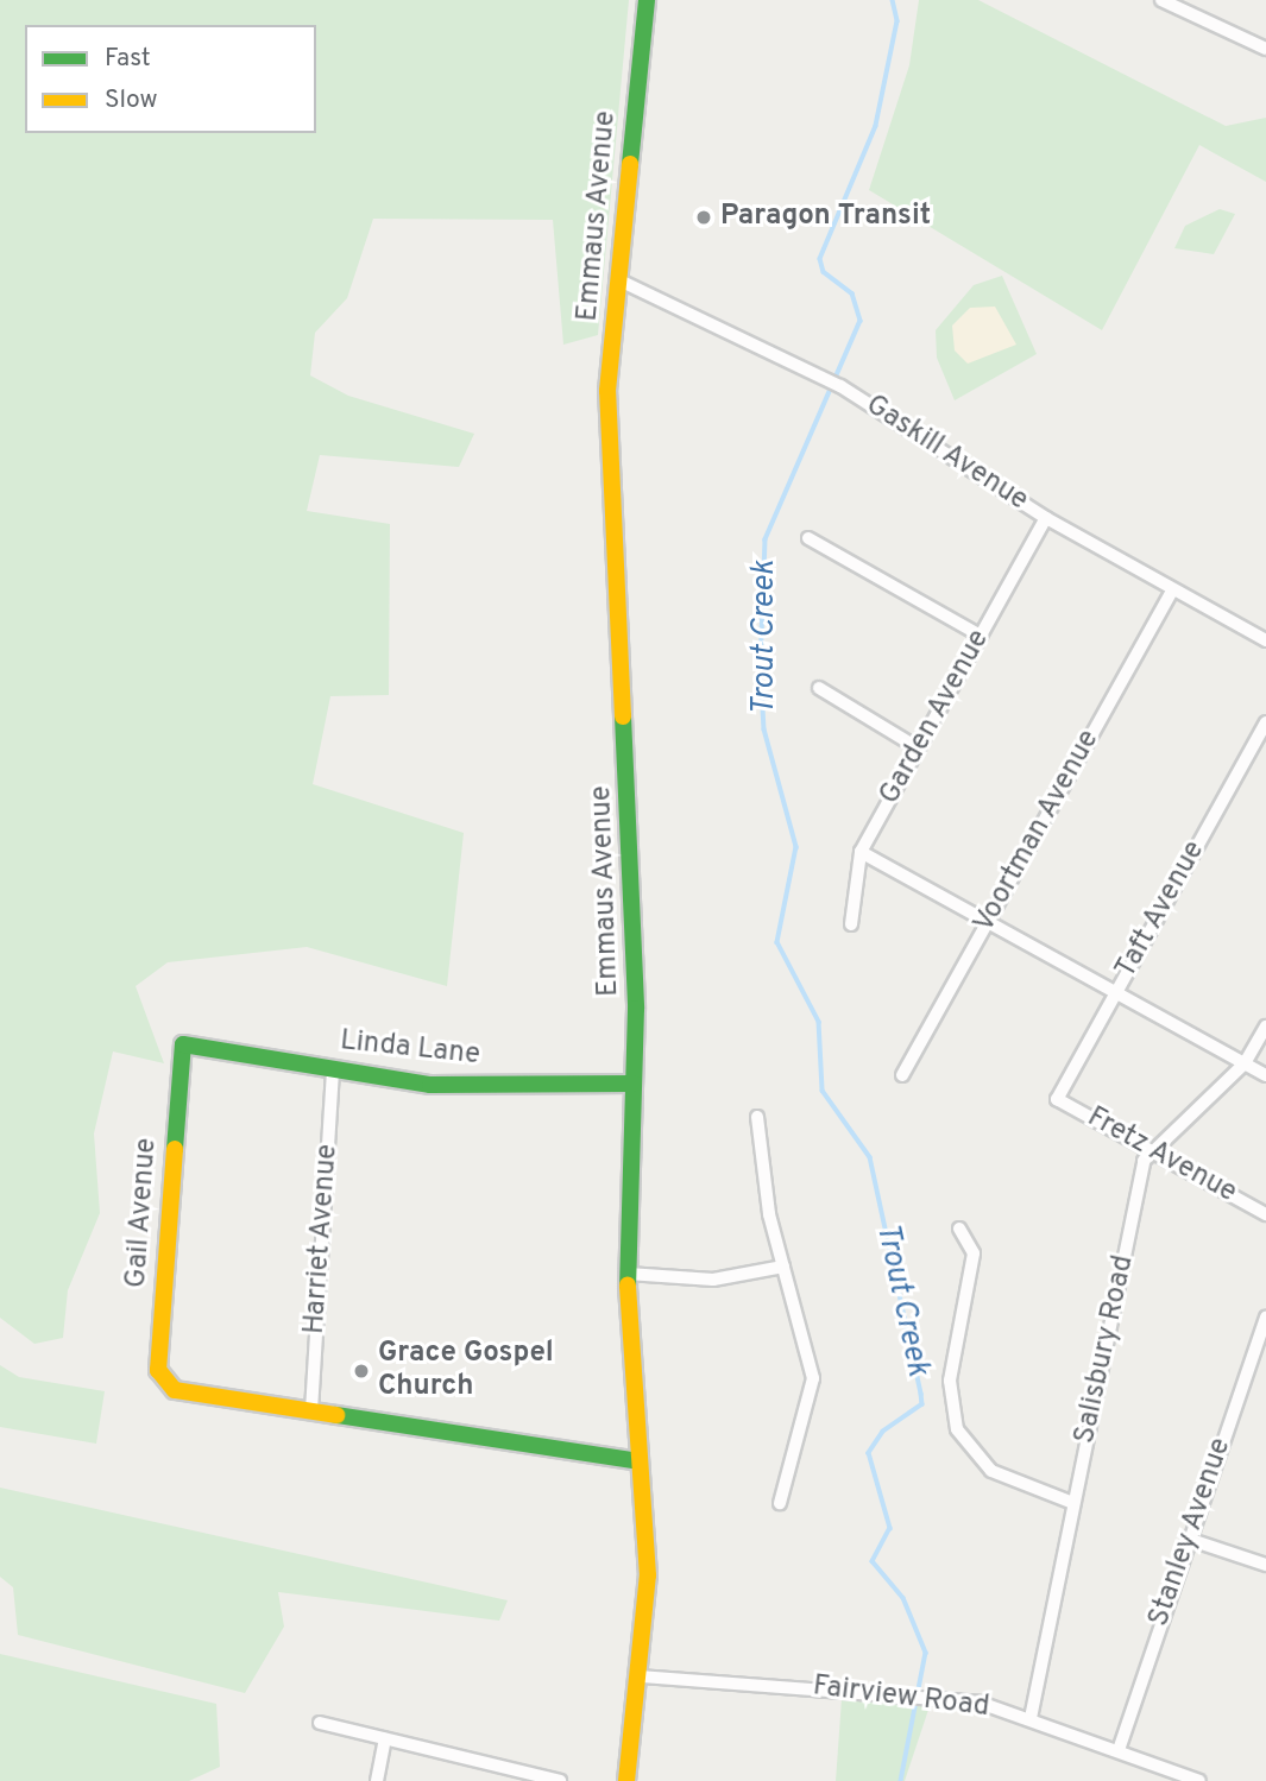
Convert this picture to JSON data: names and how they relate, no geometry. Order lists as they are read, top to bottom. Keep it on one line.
{"streets":{"main road":["Emmaus Avenue","Linda Lane","Gail Avenue"],"street":["Gaskill Avenue","Garden Avenue","Voortman Avenue","Taft Avenue","Fretz Avenue","Harriet Avenue","Salisbury Road","Stanley Avenue","Fairview Road"]},"crossings":[["Emmaus Avenue","Gaskill Avenue"],["Emmaus Avenue","Linda Lane"],["Emmaus Avenue","Fairview Road"],["Gaskill Avenue","Garden Avenue"],["Gaskill Avenue","Voortman Avenue"],["Taft Avenue","Fretz Avenue"],["Linda Lane","Gail Avenue"],["Linda Lane","Harriet Avenue"],["Fretz Avenue","Salisbury Road"],["Gail Avenue","Harriet Avenue"],["Salisbury Road","Fairview Road"],["Stanley Avenue","Fairview Road"]],"water":["Trout Creek"],"places":["Paragon Transit","Grace Gospel Church"],"legend":["Fast","Slow"]}
